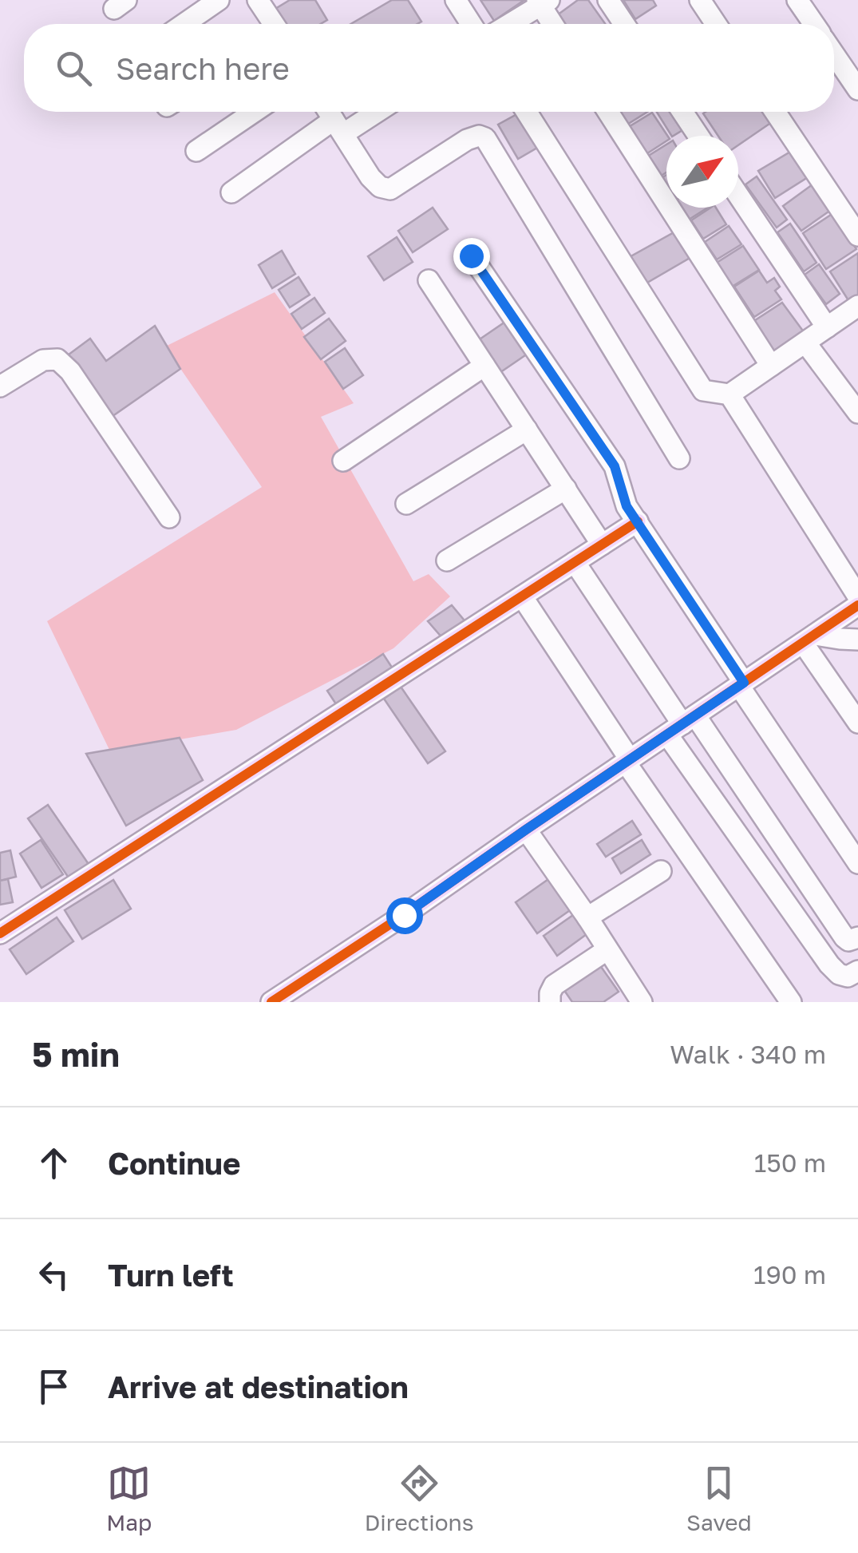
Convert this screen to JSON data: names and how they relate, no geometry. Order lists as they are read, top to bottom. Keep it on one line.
{"north":"top right","page":{"search":"Search here","heading":["5 min","Walk · 340 m"],"list":[["Continue","150 m"],["Turn left","190 m"],"Arrive at destination"],"nav":["Map","Directions","Saved"]}}
